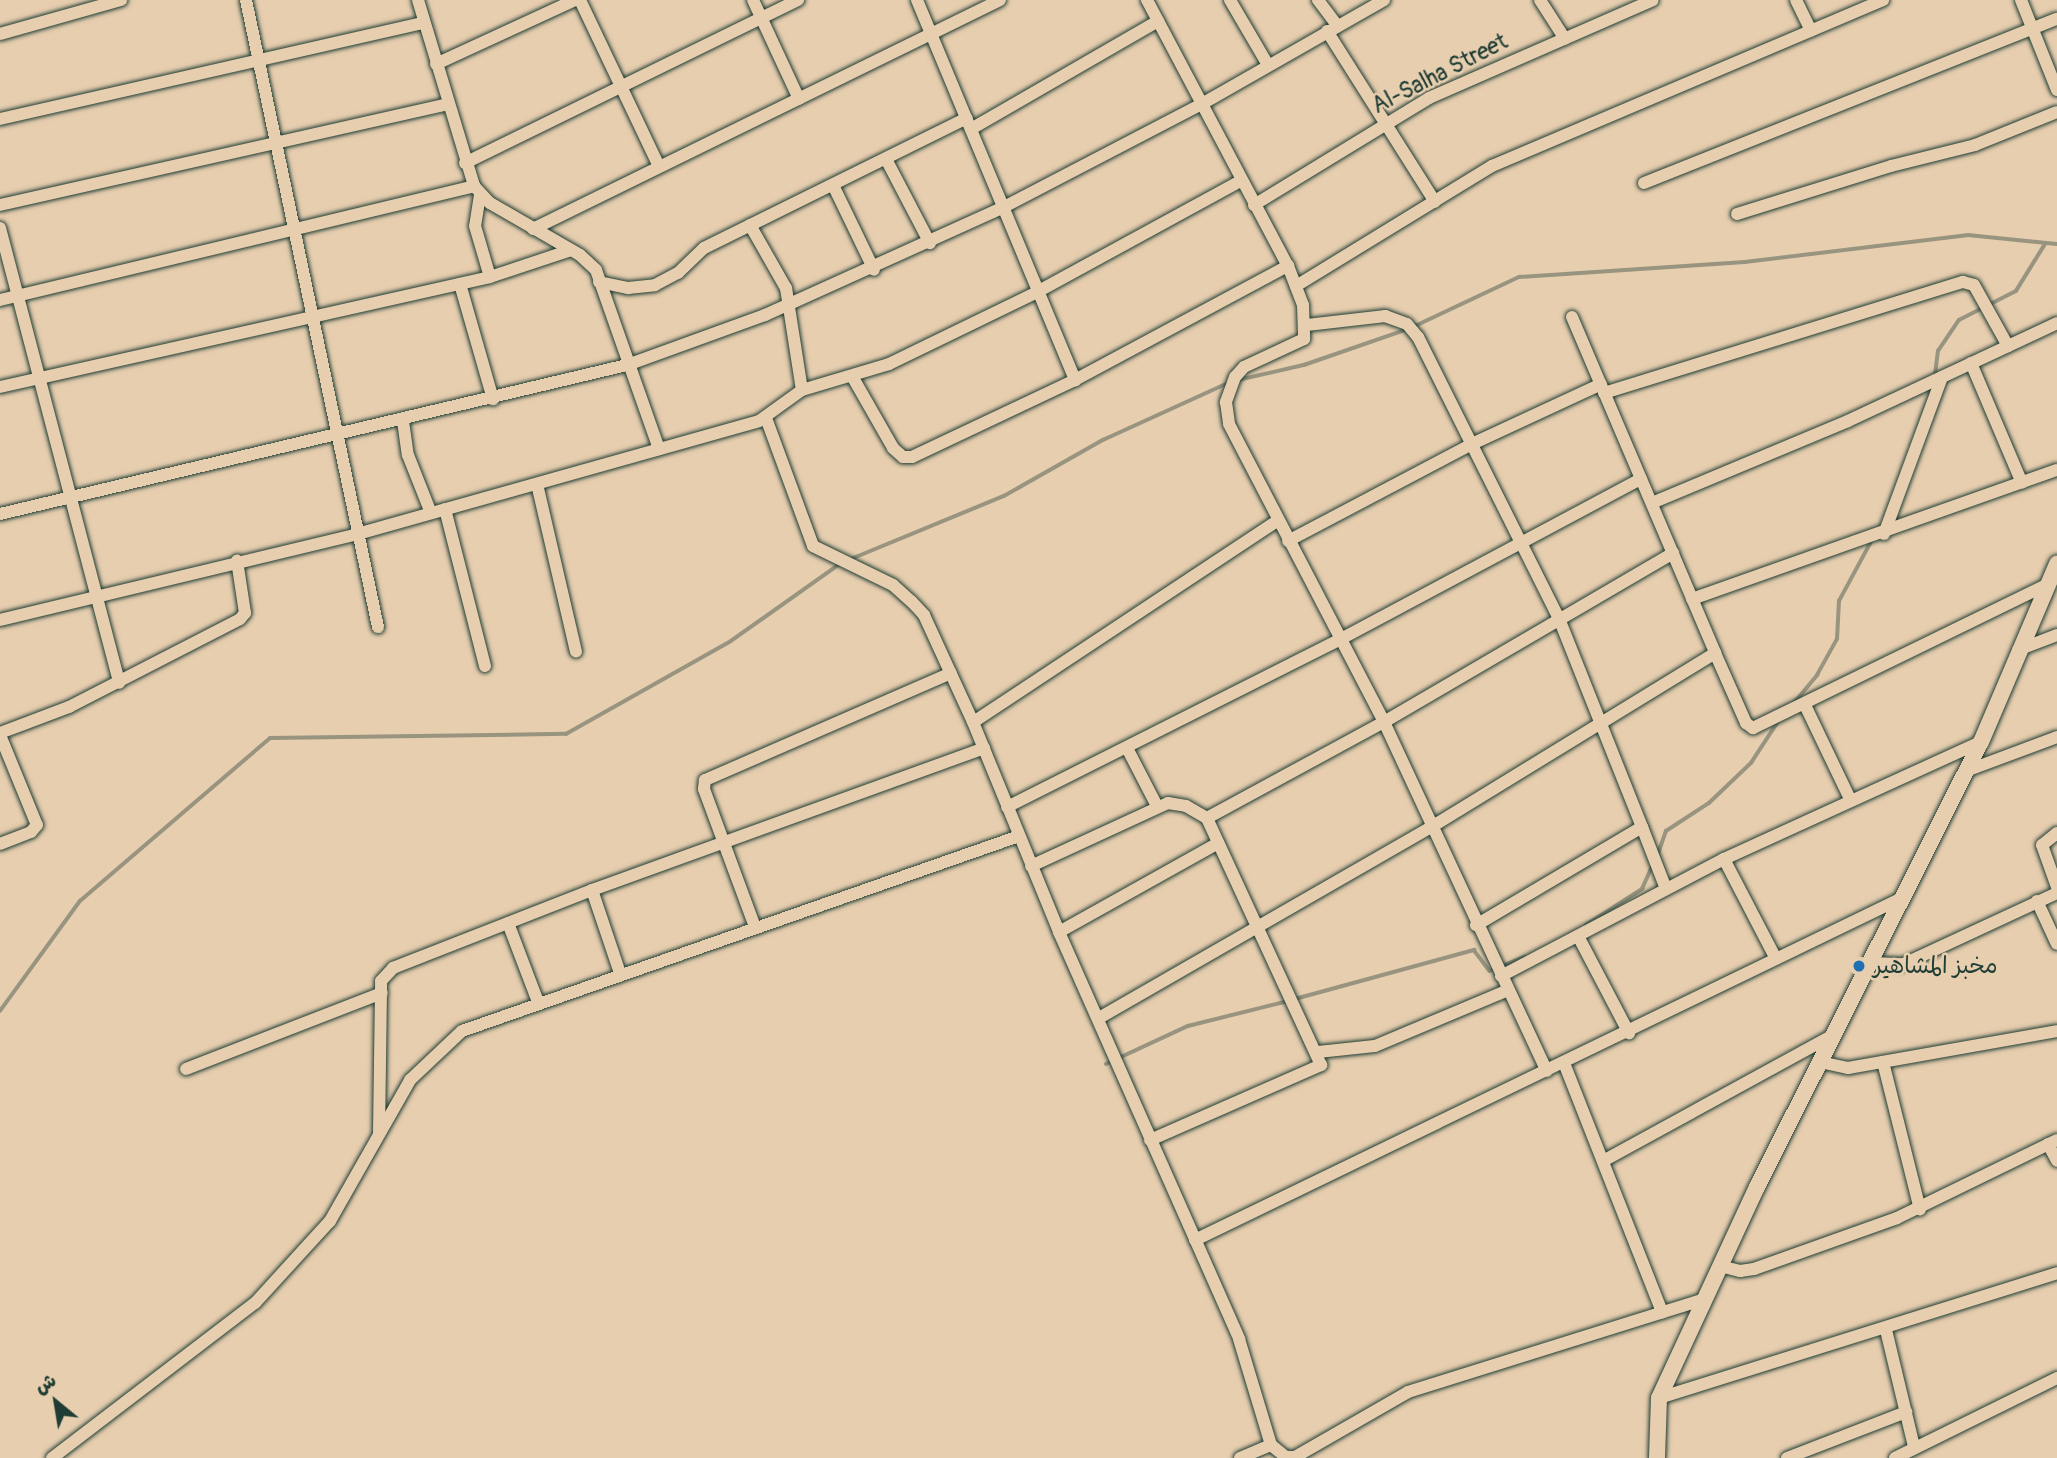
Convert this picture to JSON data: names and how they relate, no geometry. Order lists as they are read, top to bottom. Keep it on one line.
{"streets":{"street":["Al-Salha Street"]},"places":["مخبز المشاهير"],"north":"top left"}
